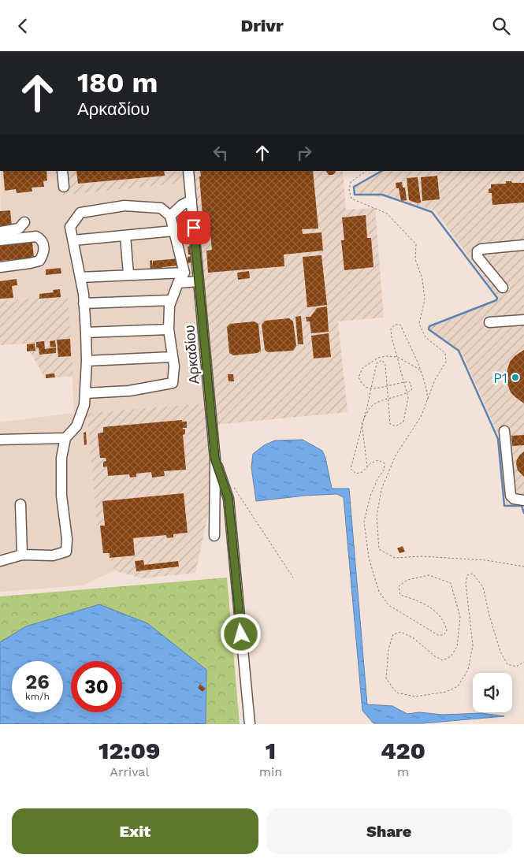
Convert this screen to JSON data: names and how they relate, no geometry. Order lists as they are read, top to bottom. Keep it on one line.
{"streets":{"street":["Αρκαδίου"]},"places":["P1"],"page":{"header":"Drivr","turn":["180 m","Αρκαδίου"],"speed":"26 km/h","limit":"30","eta":["12:09","Arrival","1","min","420","m"],"buttons":["Exit","Share"]}}
